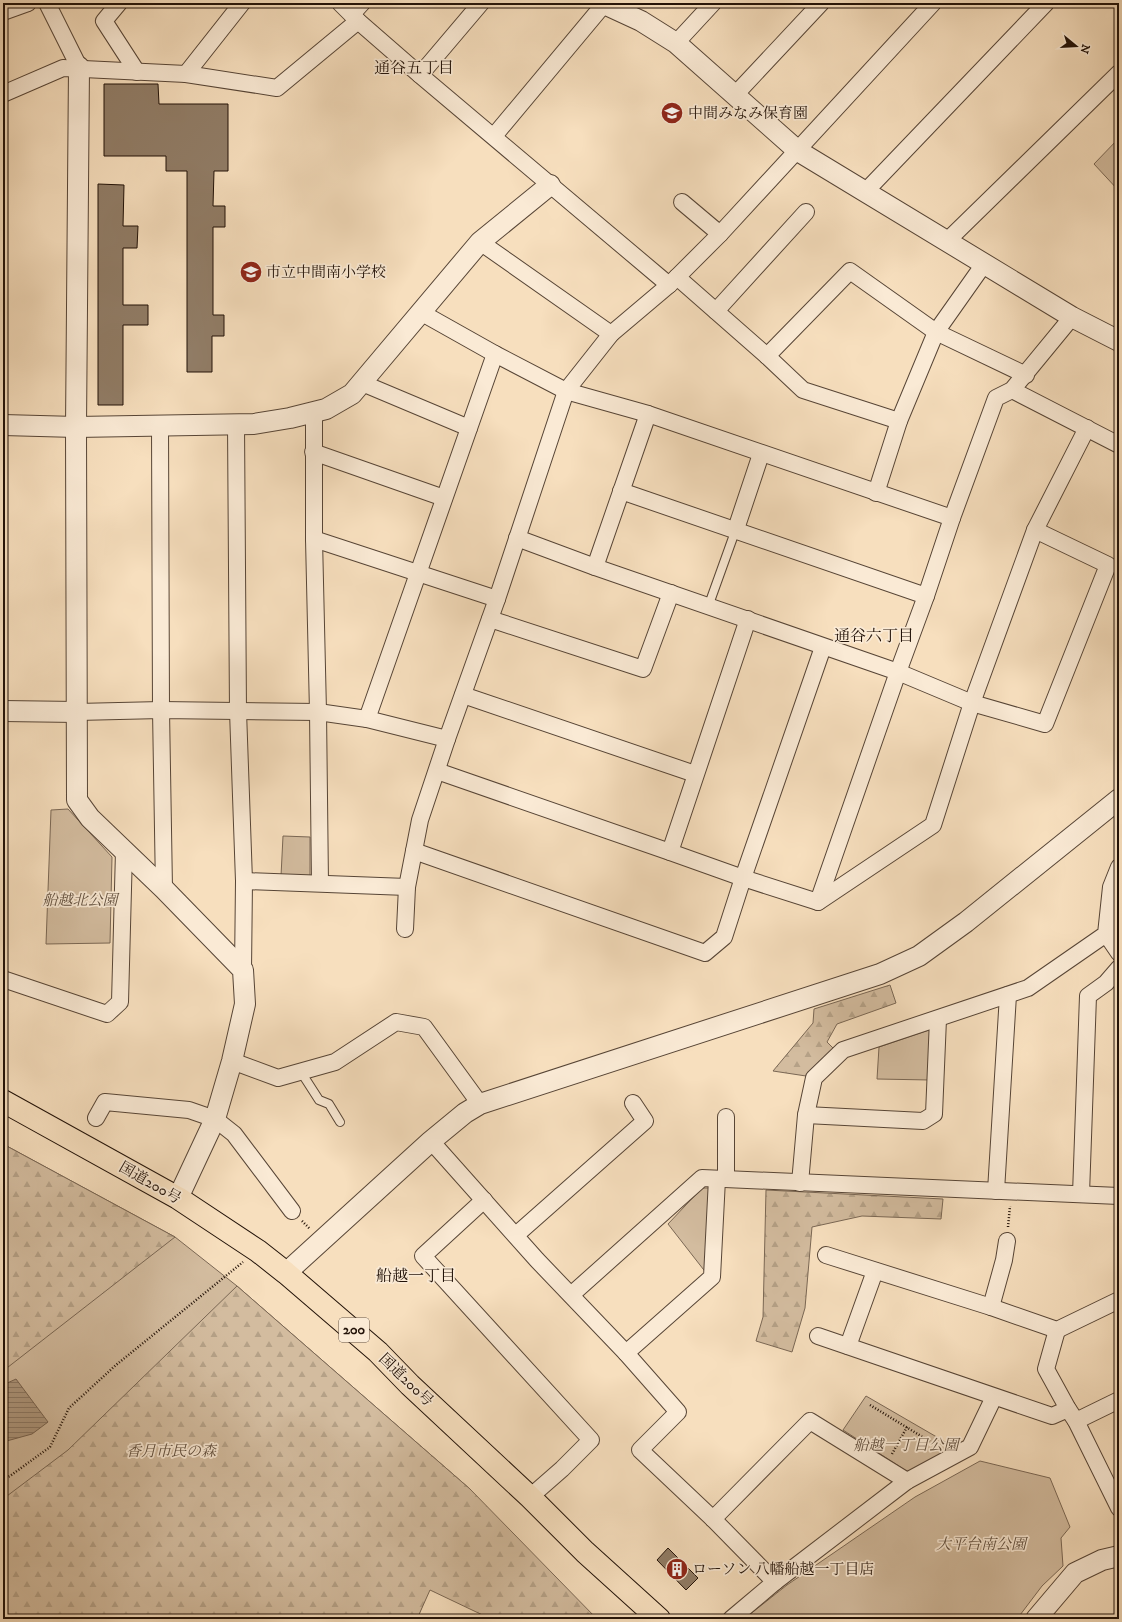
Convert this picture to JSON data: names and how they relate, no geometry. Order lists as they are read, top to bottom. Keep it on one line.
{"streets":{"highway":["国道200号","200"]},"districts":["通谷五丁目","通谷六丁目","船越一丁目"],"parks":["船越北公園","船越一丁目公園","香月市民の森","大平台南公園"],"places":{"school or university":["中間みなみ保育園","市立中間南小学校"],"building":["ローソン 八幡船越一丁目店"]},"north":"right"}
